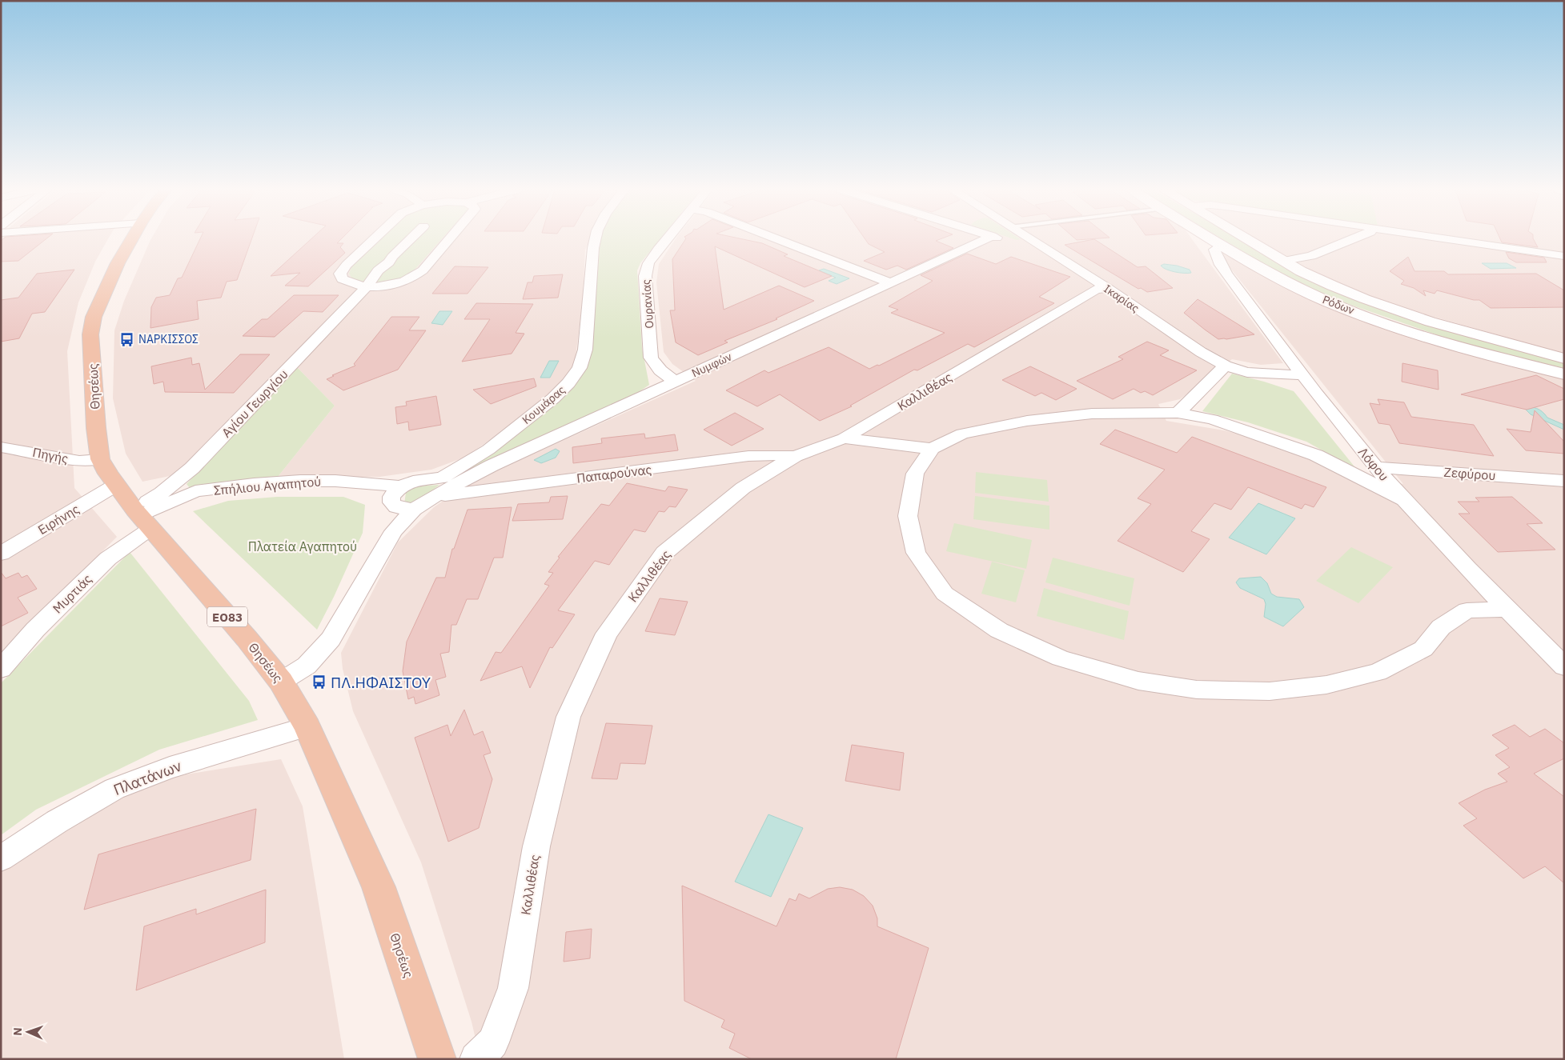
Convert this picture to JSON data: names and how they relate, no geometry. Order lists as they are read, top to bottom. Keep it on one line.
{"streets":{"main road":["Θησέως","ΕΟ83"],"street":["Ικαρίας","Ουρανίας","Ρόδων","Νυμφών","Καλλιθέας","Αγίου Γεωργίου","Κουμάρας","Πηγής","Λόφου","Παπαρούνας","Ζεφύρου","Σπήλιου Αγαπητού","Ειρήνης","Μυρτιάς","Πλατάνων"]},"crossings":[["Ικαρίας","Καλλιθέας"],["Ικαρίας","Λόφου"],["Ουρανίας","Νυμφών"],["Ρόδων","Λόφου"],["Νυμφών","Παπαρούνας"],["Θησέως","Αγίου Γεωργίου"],["Θησέως","Πηγής"],["Θησέως","Σπήλιου Αγαπητού"],["Θησέως","Ειρήνης"],["Θησέως","Μυρτιάς"],["Θησέως","Πλατάνων"],["Καλλιθέας","Παπαρούνας"],["Αγίου Γεωργίου","Σπήλιου Αγαπητού"],["Αγίου Γεωργίου","Μυρτιάς"],["Κουμάρας","Σπήλιου Αγαπητού"],["Λόφου","Ζεφύρου"],["Σπήλιου Αγαπητού","Μυρτιάς"]],"parks":["Πλατεία Αγαπητού"],"places":{"bus stop":["ΝΑΡΚΙΣΣΟΣ","ΠΛ.ΗΦΑΙΣΤΟΥ"]},"north":"left"}
